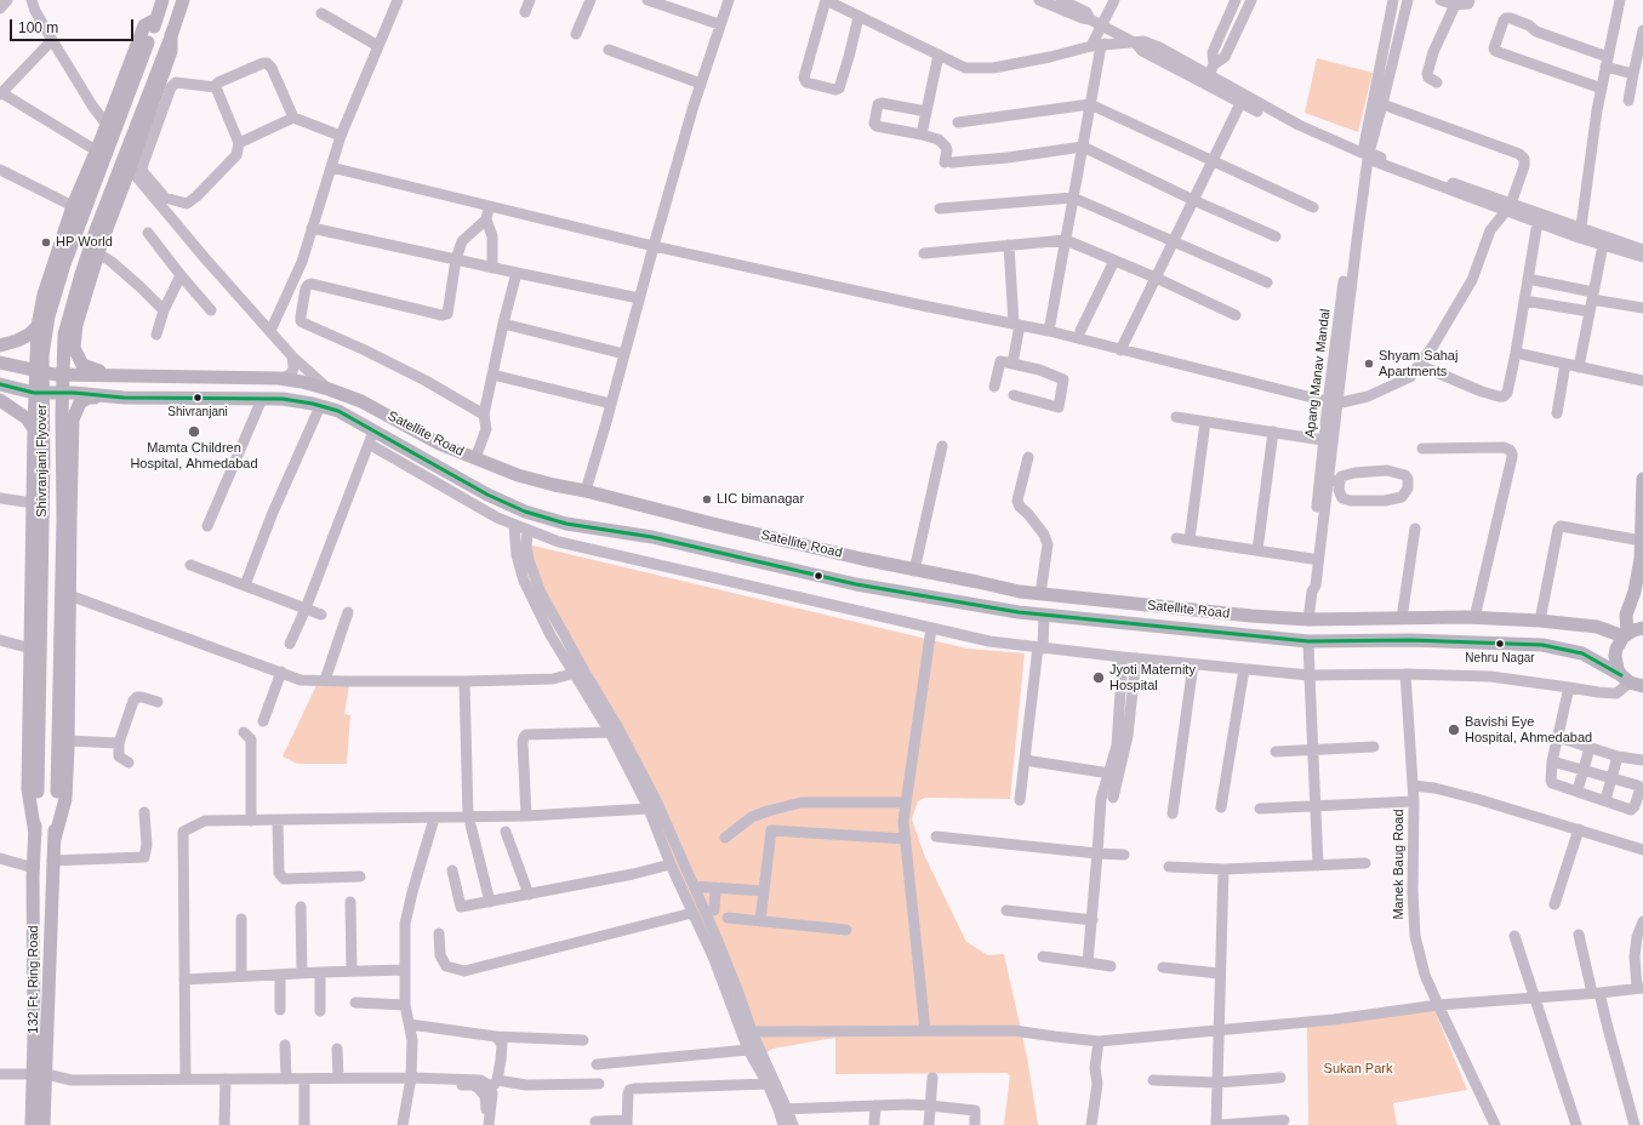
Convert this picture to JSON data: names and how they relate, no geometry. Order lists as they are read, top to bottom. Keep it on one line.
{"streets":{"main road":["Satellite Road","Shivranjani Flyover","132 Ft. Ring Road"],"street":["Apang Manav Mandal","Manek Baug Road"]},"crossings":[["Shivranjani Flyover","132 Ft. Ring Road"]],"parks":["Sukan Park"],"places":["HP World","Shyam Sahaj Apartments","Shivranjani","Mamta Children Hospital, Ahmedabad","LIC bimanagar","Nehru Nagar","Jyoti Maternity Hospital","Bavishi Eye Hospital, Ahmedabad"],"scale_bar":"100 m"}
